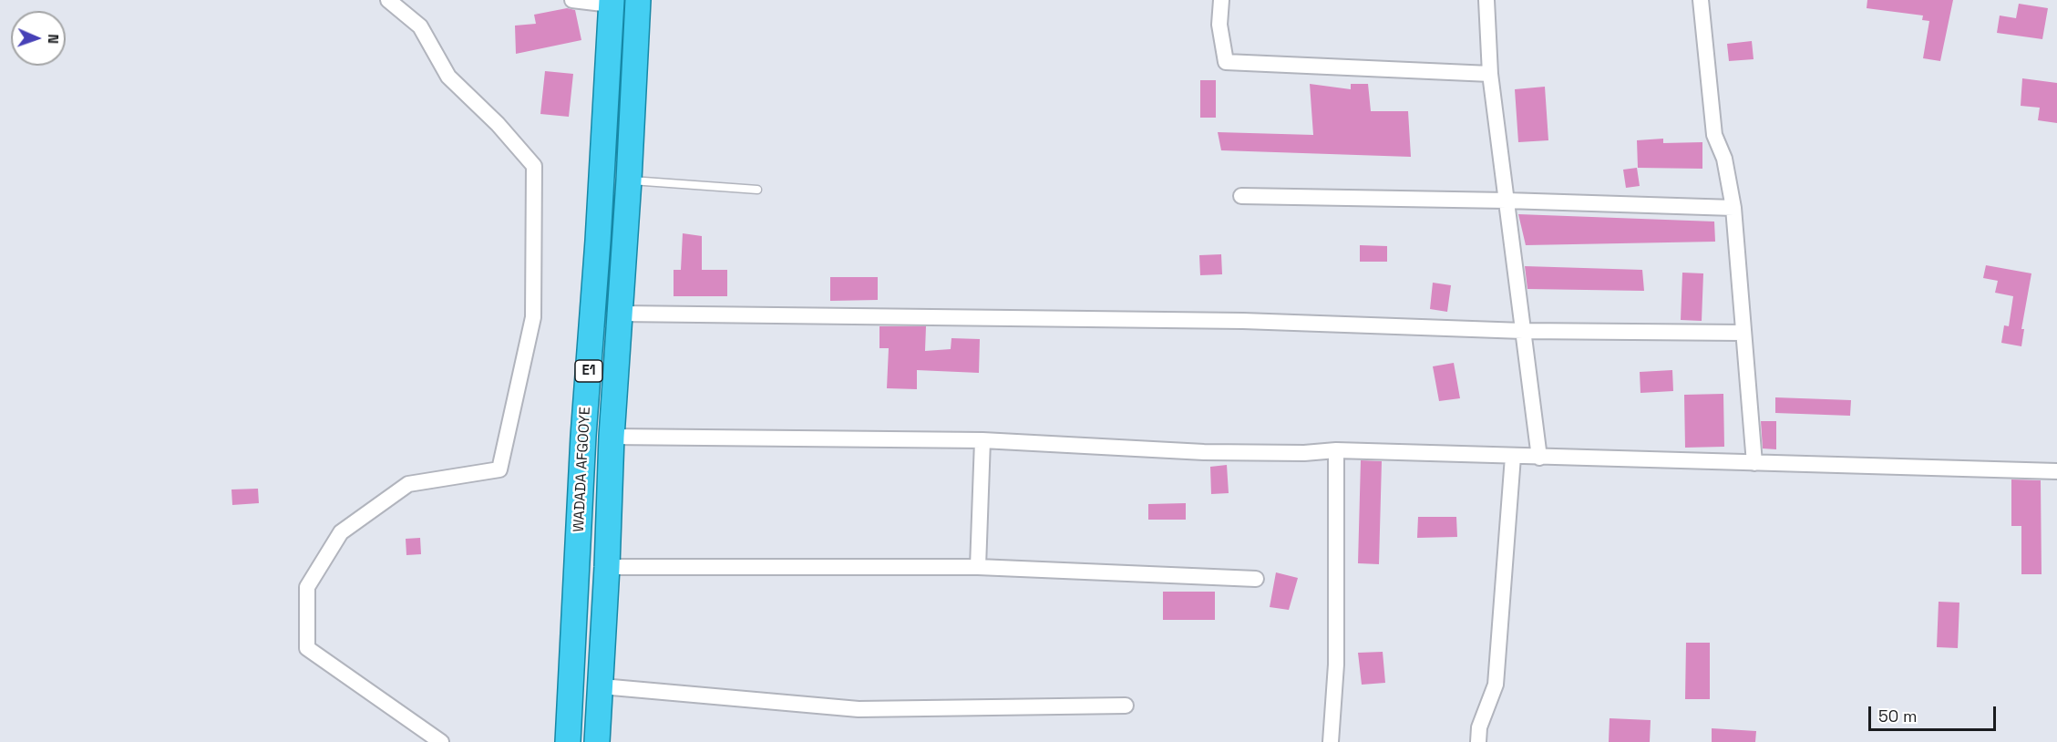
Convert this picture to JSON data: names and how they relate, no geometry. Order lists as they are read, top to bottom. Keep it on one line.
{"streets":{"highway":["E1","WADADA AFGOOYE"]},"scale_bar":"50 m","north":"right"}
